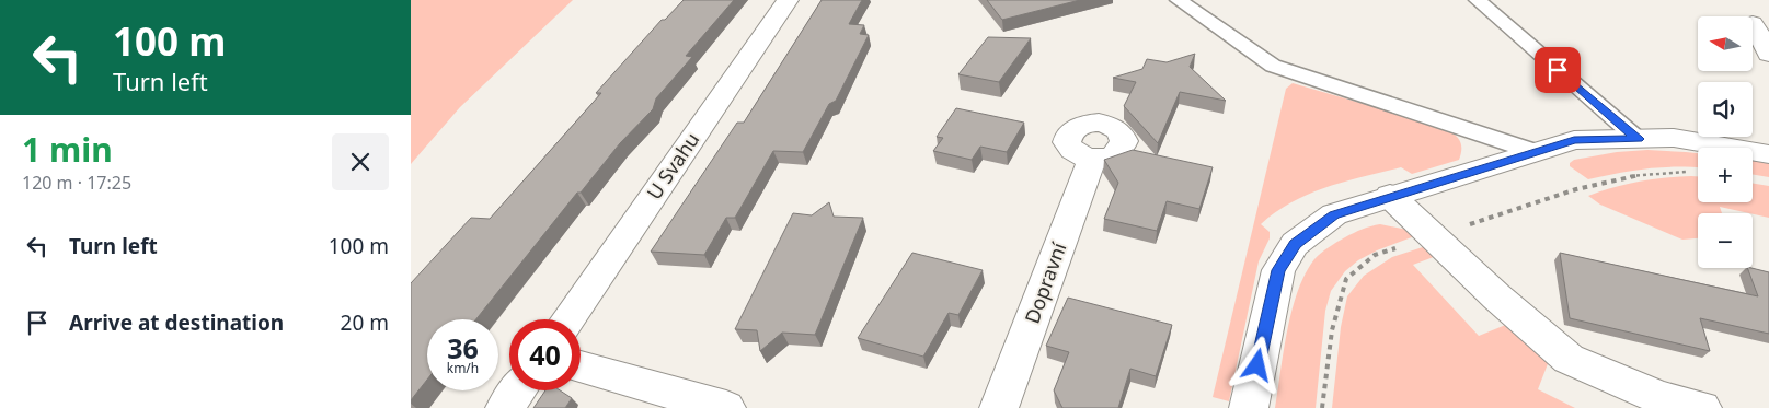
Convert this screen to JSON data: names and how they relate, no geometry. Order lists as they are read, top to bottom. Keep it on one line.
{"streets":{"street":["U Svahu","Dopravní"]},"north":"left","page":{"turn":["100 m","Turn left"],"map_buttons":["+","−"],"heading":["1 min","120 m · 17:25"],"list":[{"name":"Turn left","value":"100 m"},{"name":"Arrive at destination","value":"20 m"}],"speed":"36 km/h","limit":"40"}}
